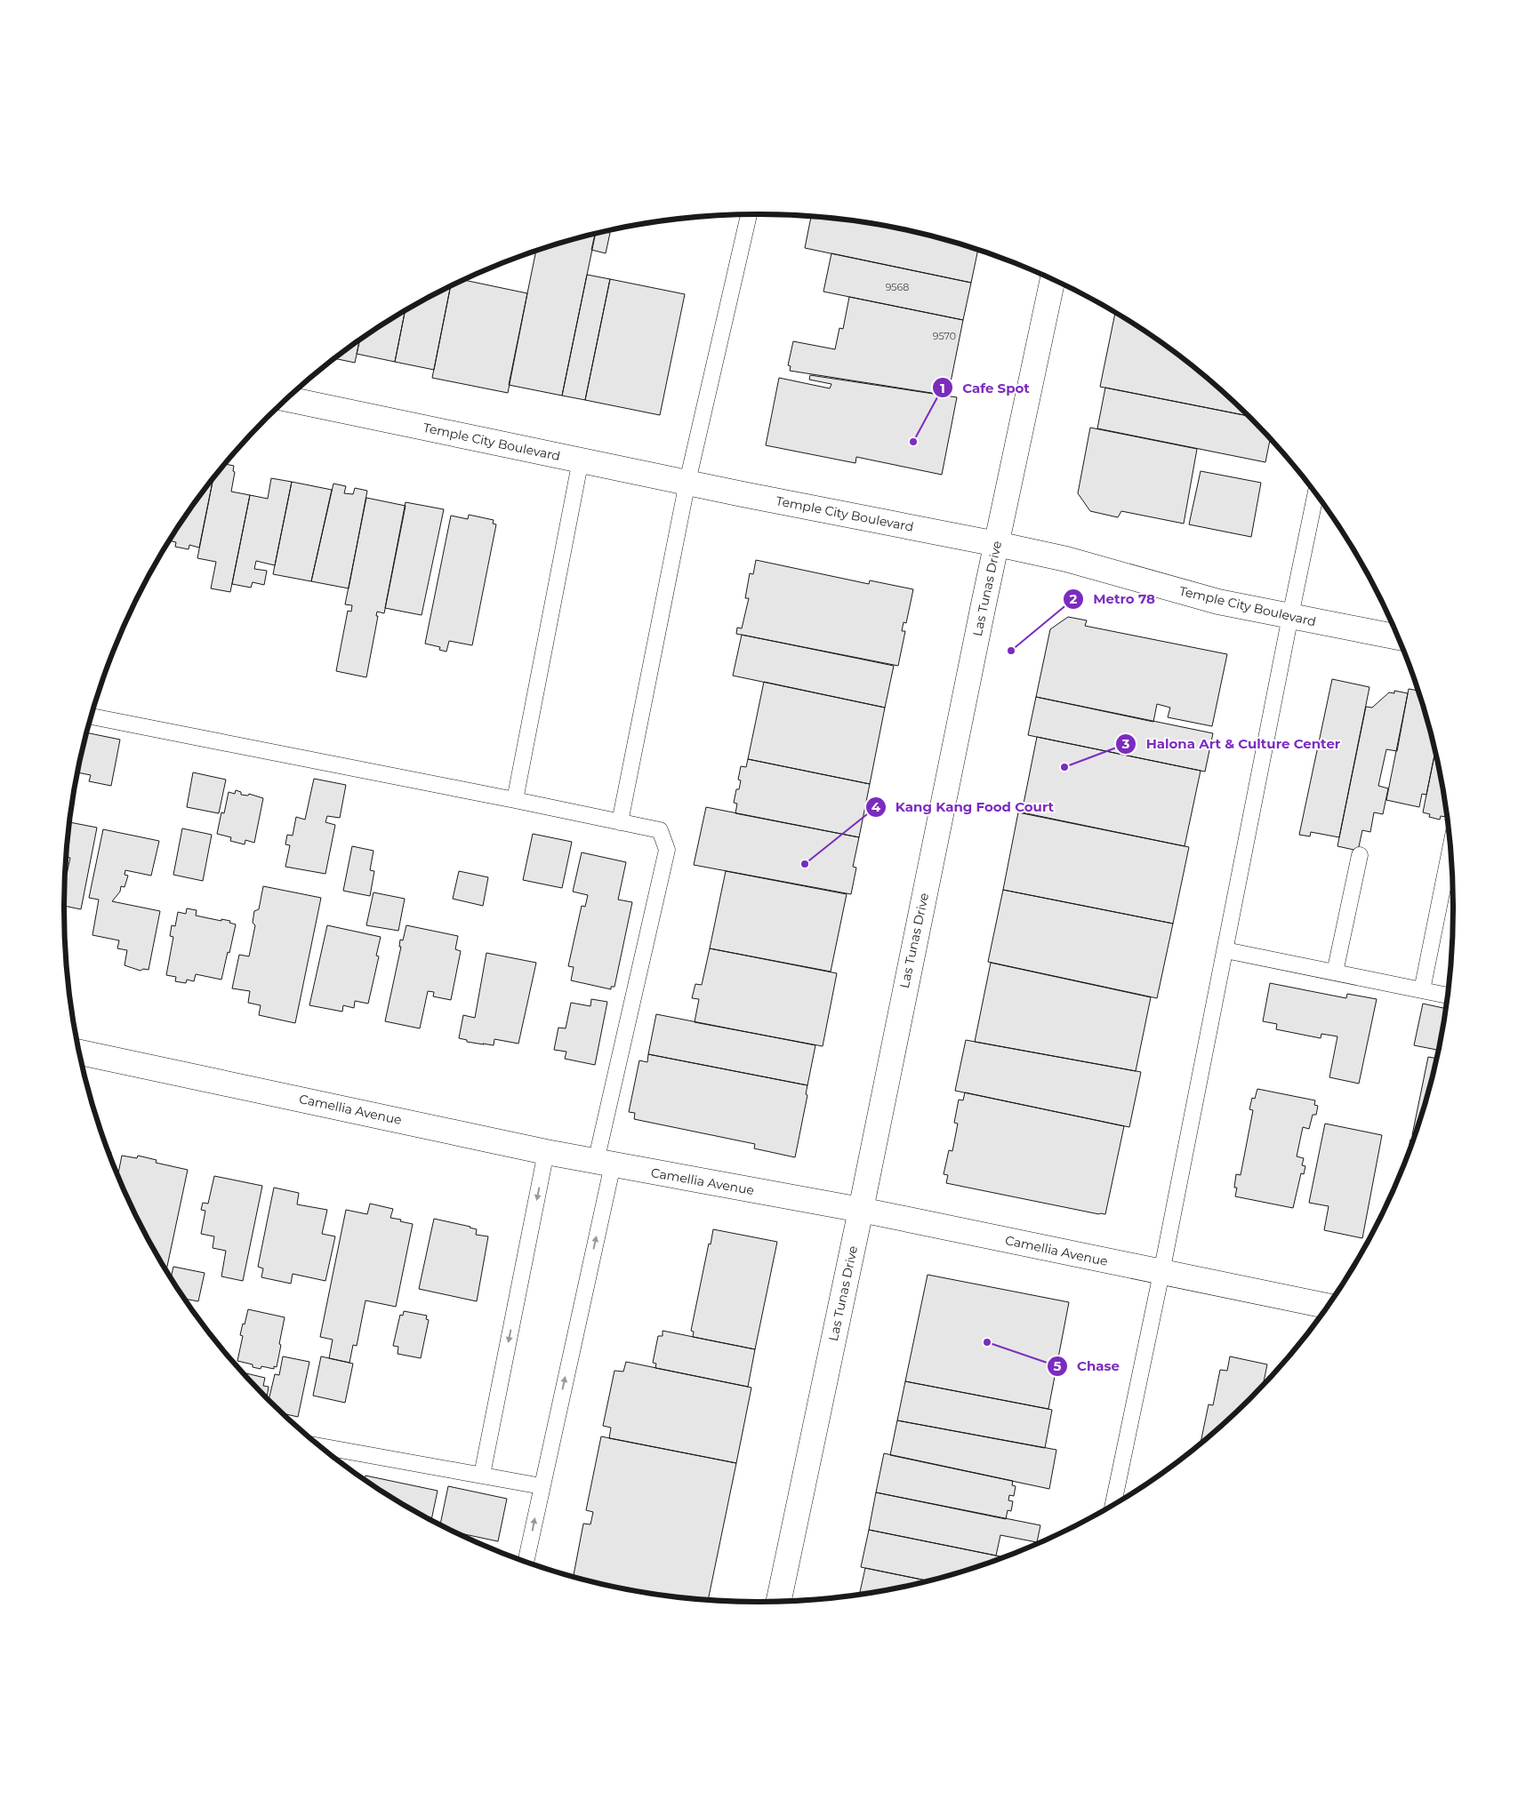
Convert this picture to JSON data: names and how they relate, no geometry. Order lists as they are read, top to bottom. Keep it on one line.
{"streets":{"main road":["Temple City Boulevard","Las Tunas Drive","Camellia Avenue"]},"crossings":[["Temple City Boulevard","Las Tunas Drive"],["Las Tunas Drive","Camellia Avenue"]],"places":["Cafe Spot","Metro 78","Halona Art & Culture Center","Kang Kang Food Court","Chase"],"house_numbers":["9568","9570"]}
